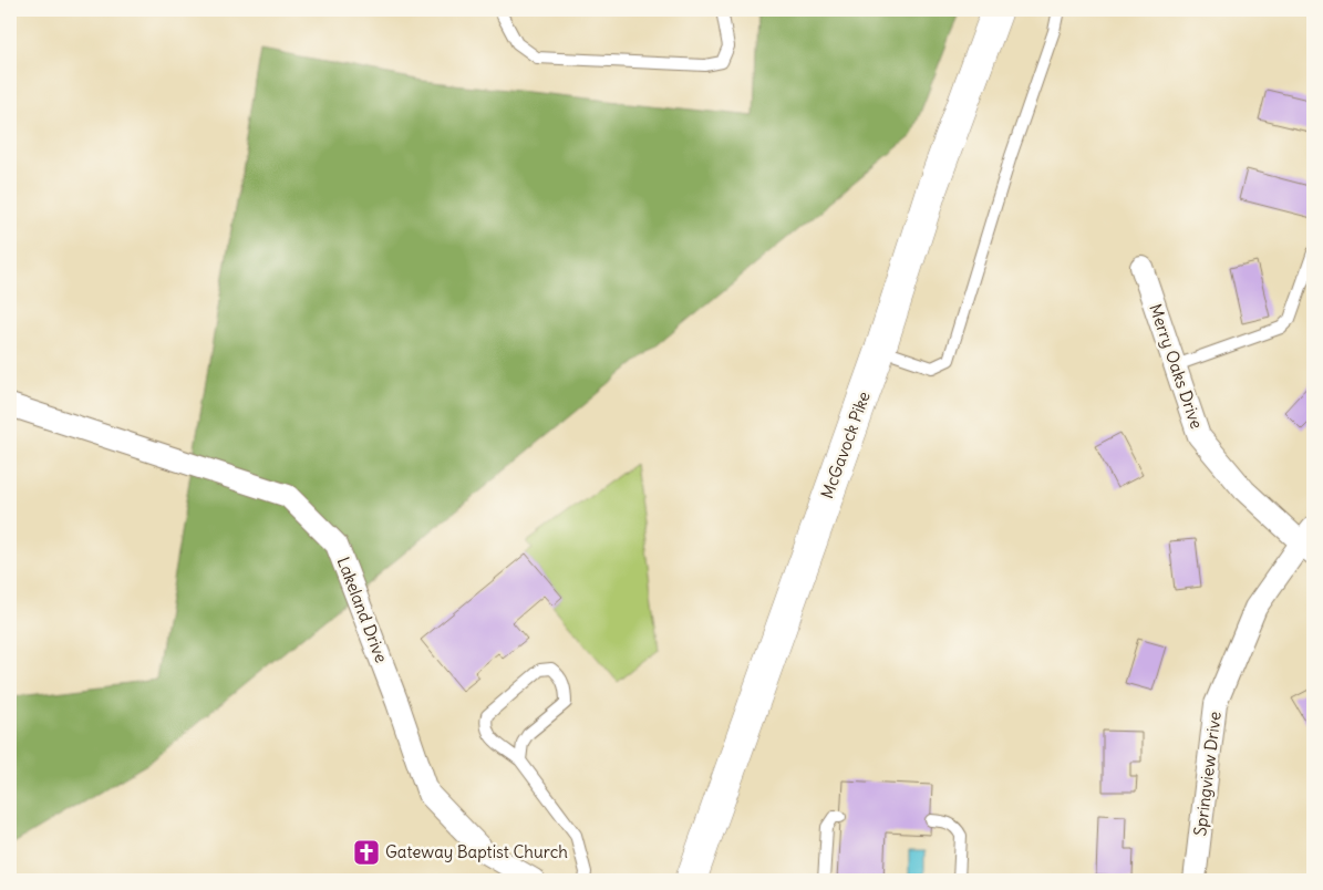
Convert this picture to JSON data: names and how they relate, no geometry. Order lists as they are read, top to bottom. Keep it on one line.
{"streets":{"main road":["McGavock Pike"],"street":["Merry Oaks Drive","Lakeland Drive","Springview Drive"]},"crossings":[["Merry Oaks Drive","Springview Drive"]],"places":{"church":["Gateway Baptist Church"]}}
